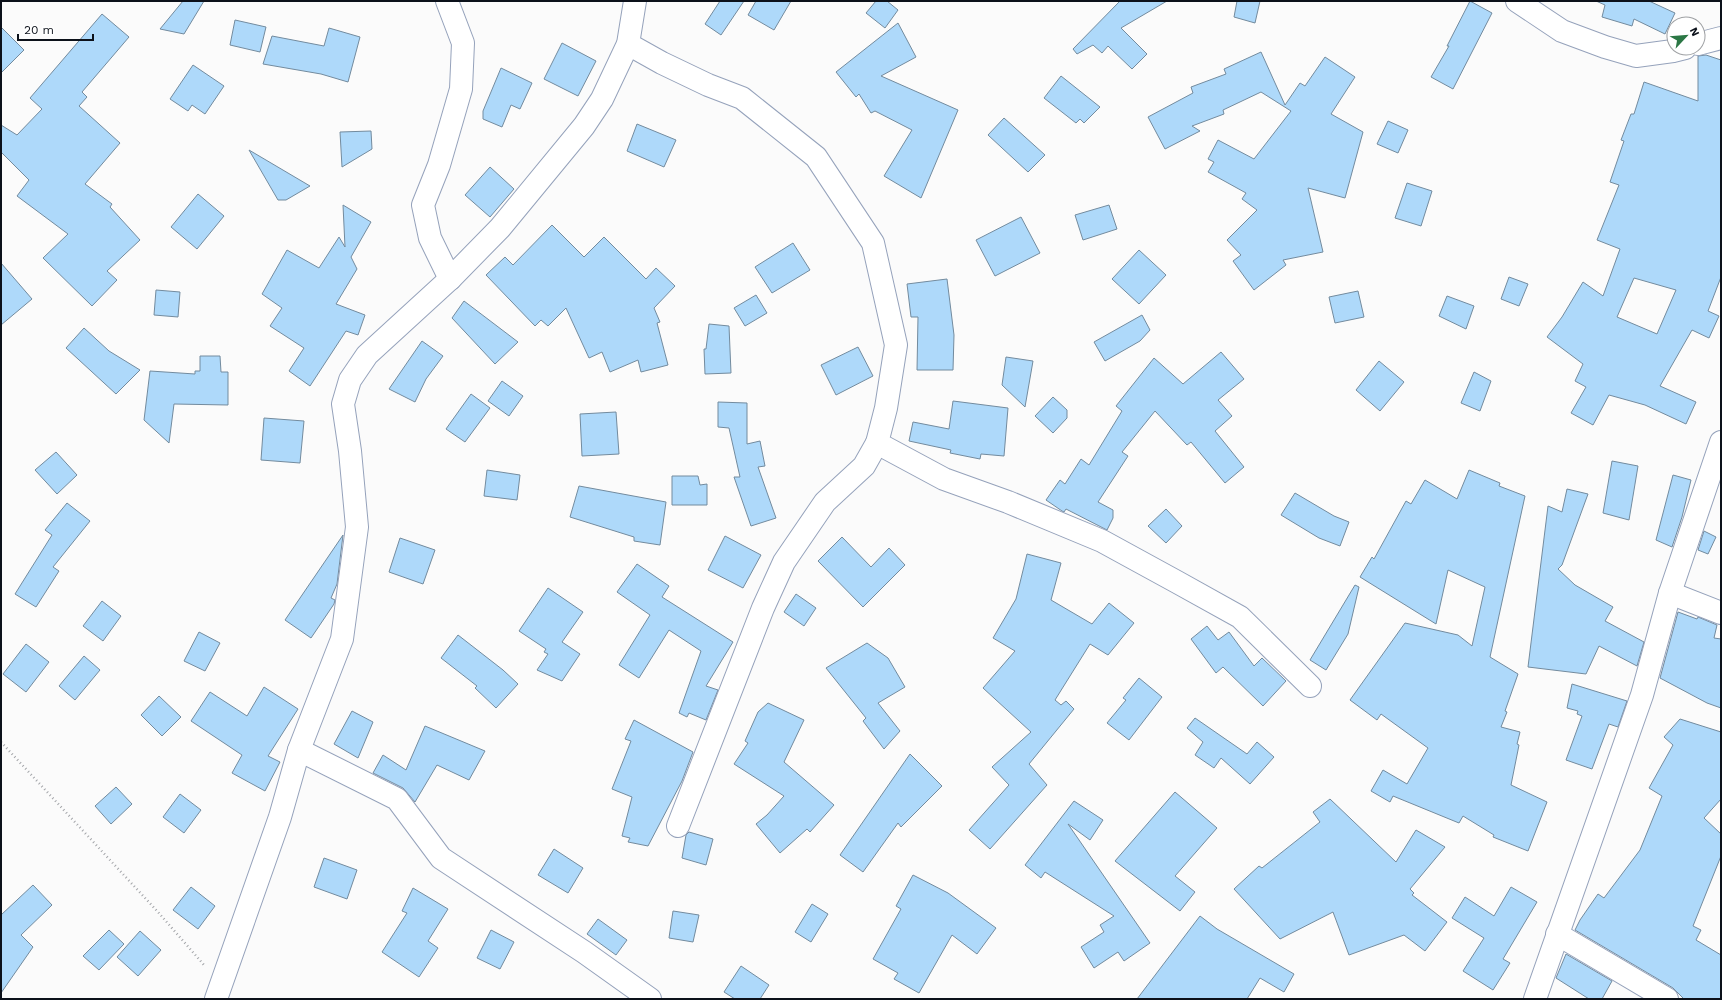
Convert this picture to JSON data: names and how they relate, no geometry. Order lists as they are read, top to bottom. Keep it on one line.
{"scale_bar":"20 m","north":"top right"}
